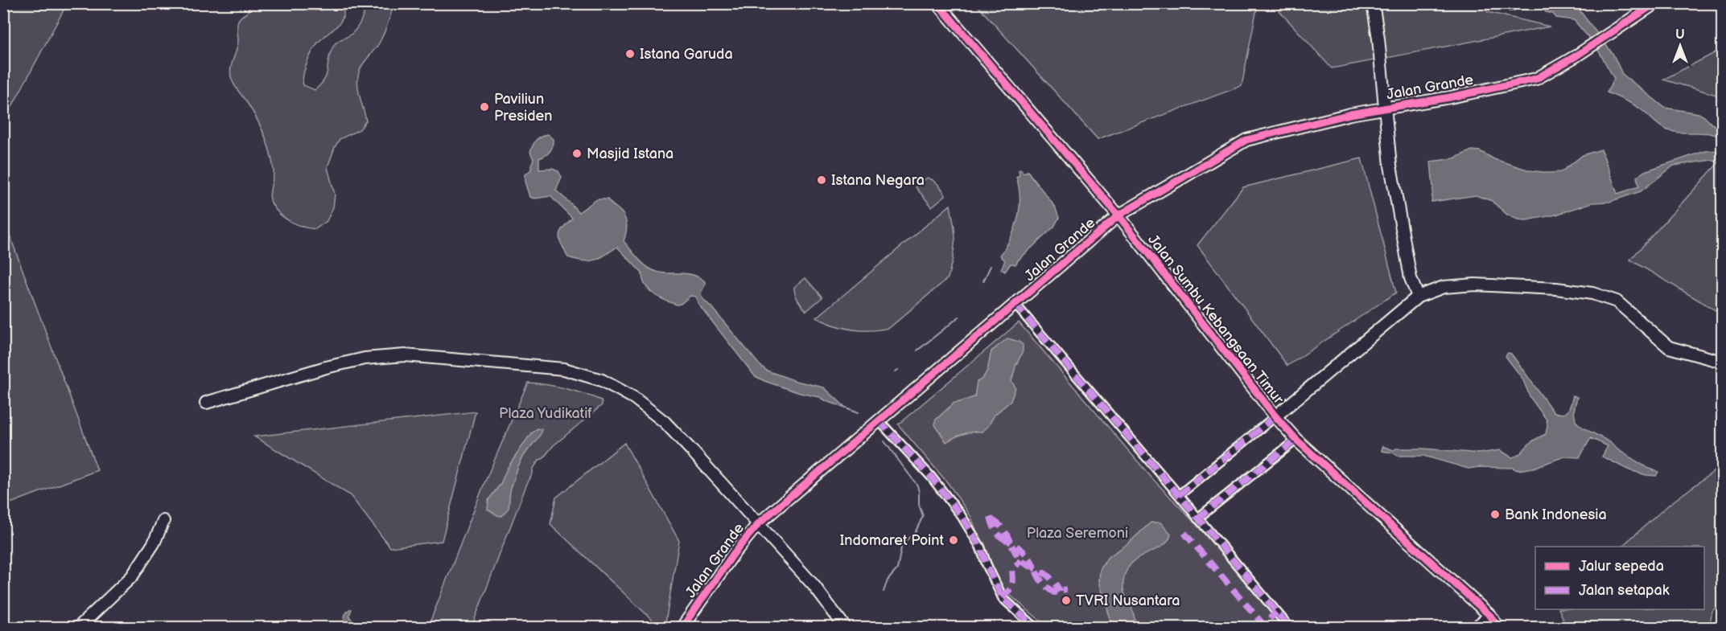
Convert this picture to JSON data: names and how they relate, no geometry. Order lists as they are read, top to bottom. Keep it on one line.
{"streets":{"street":["Jalan Grande","Jalan Sumbu Kebangsaan Timur"]},"crossings":[["Jalan Grande","Jalan Sumbu Kebangsaan Timur"]],"parks":["Plaza Yudikatif","Plaza Seremoni"],"places":["Istana Garuda","Paviliun Presiden","Masjid Istana","Istana Negara","Bank Indonesia","Indomaret Point","TVRI Nusantara"],"legend":["Jalur sepeda","Jalan setapak"],"north":"top"}
